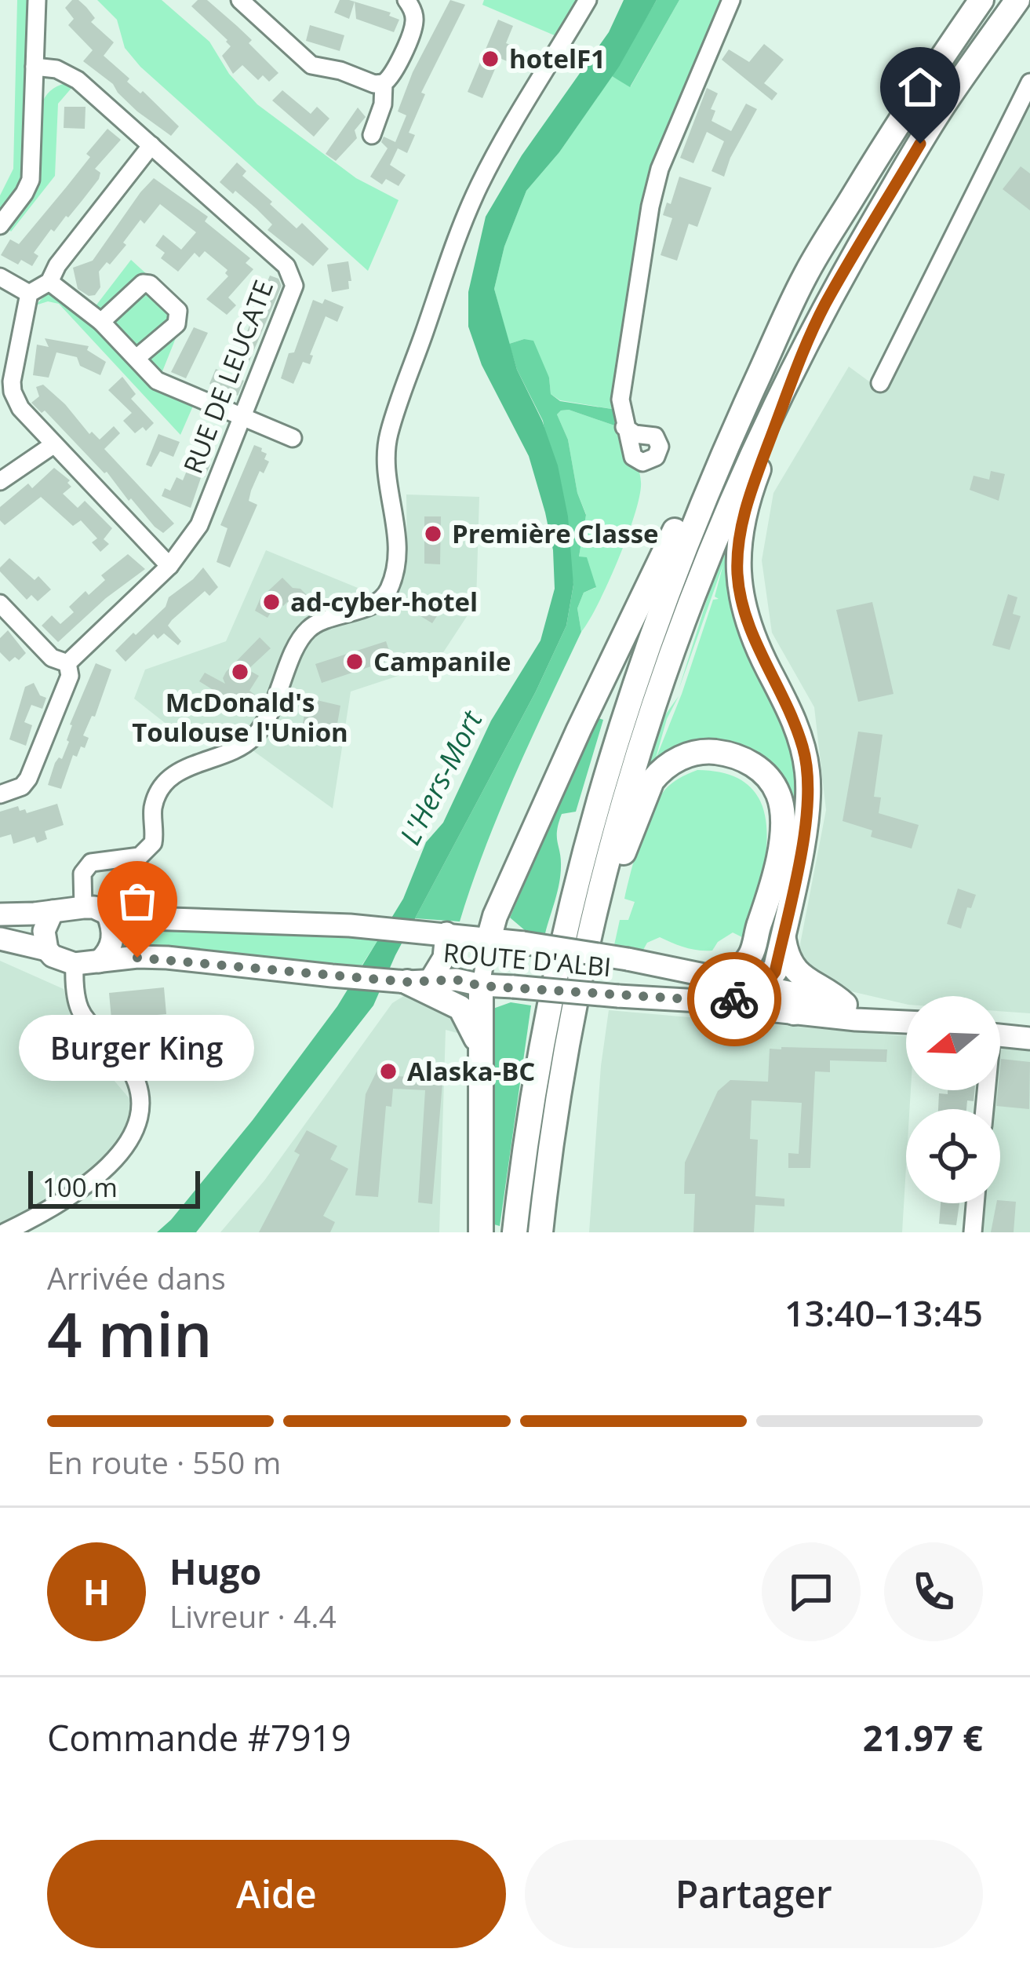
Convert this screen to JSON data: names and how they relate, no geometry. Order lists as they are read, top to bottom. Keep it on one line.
{"streets":{"main road":["ROUTE D'ALBI"],"street":["RUE DE LEUCATE"]},"water":["L'Hers-Mort"],"places":["hotelF1","Première Classe","ad-cyber-hotel","Campanile","McDonald's Toulouse l'Union","Burger King","Alaska-BC"],"scale_bar":"100 m","north":"left","page":{"bubble":"Burger King","scale":"100 m","heading":["4 min","Arrivée dans","13:40–13:45"],"panel":["Hugo","Livreur · 4.4","Commande #7919","21.97 €"],"bar":"En route · 550 m","round":"H","buttons":["Aide","Partager"]}}
